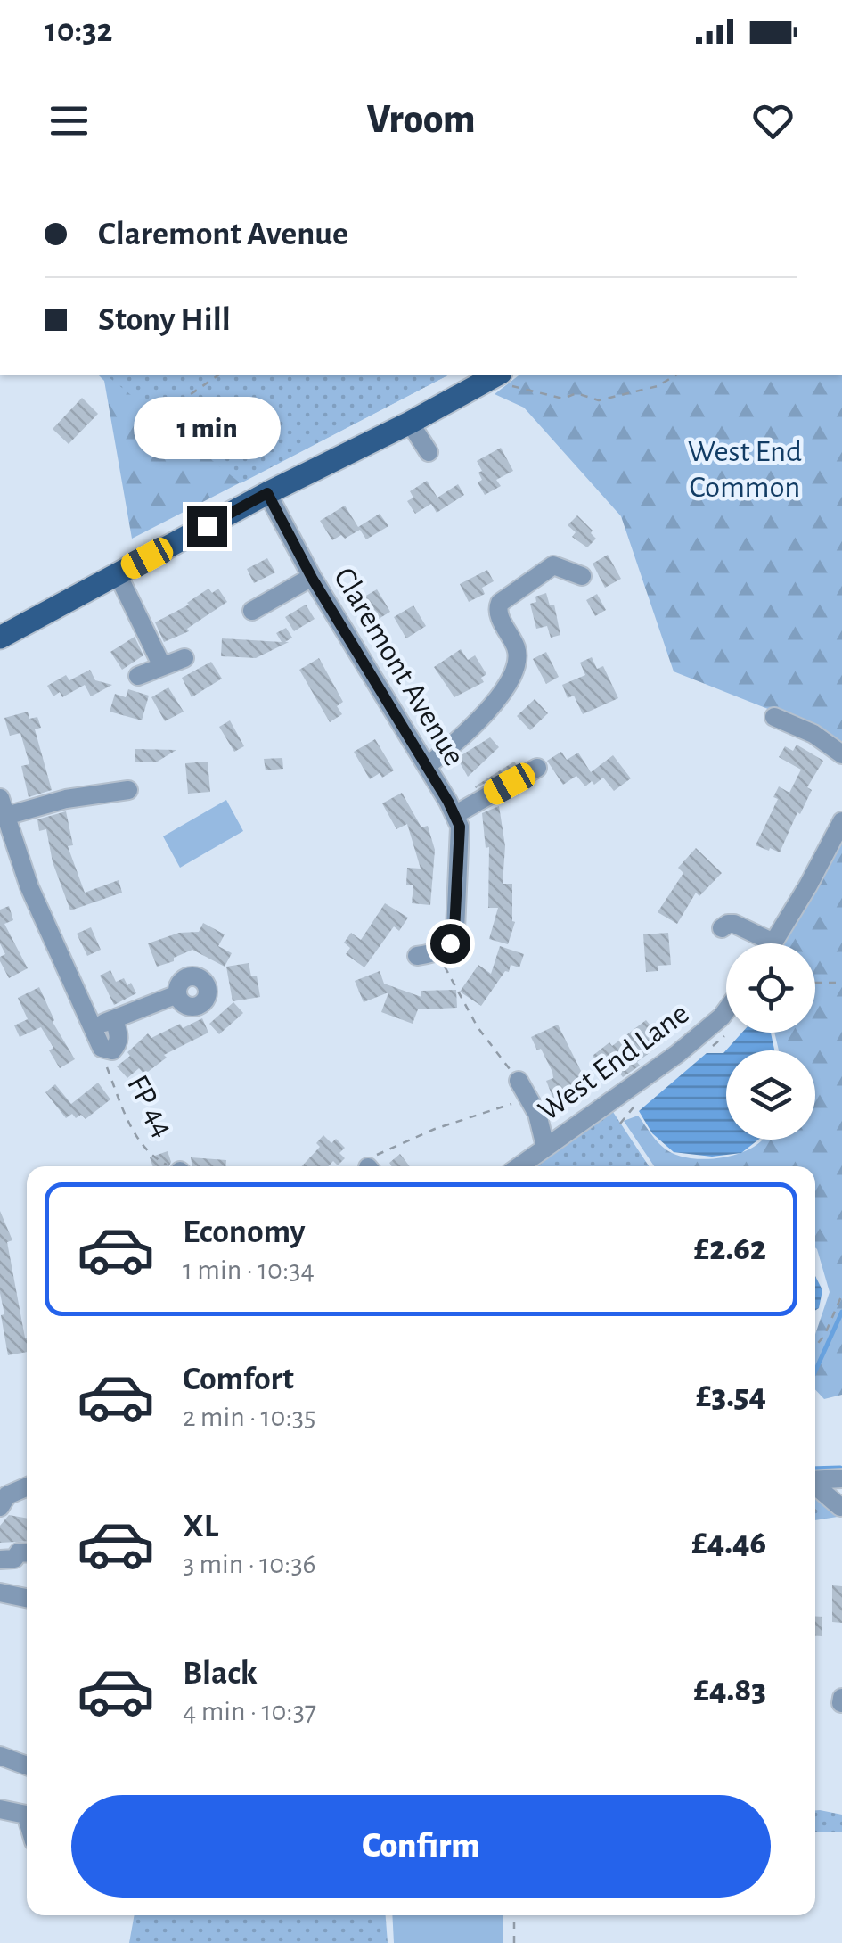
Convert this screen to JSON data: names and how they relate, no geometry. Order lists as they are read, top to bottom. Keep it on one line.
{"streets":{"street":["Claremont Avenue","West End Lane"],"path":["FP 44"]},"parks":["West End Common"],"page":{"status":"10:32","header":"Vroom","banner":["Claremont Avenue","Stony Hill"],"bubble":"1 min","list":[{"name":"Economy","note":"1 min · 10:34","value":"£2.62"},{"name":"Comfort","note":"2 min · 10:35","value":"£3.54"},{"name":"XL","note":"3 min · 10:36","value":"£4.46"},{"name":"Black","note":"4 min · 10:37","value":"£4.83"}],"buttons":"Confirm"}}
